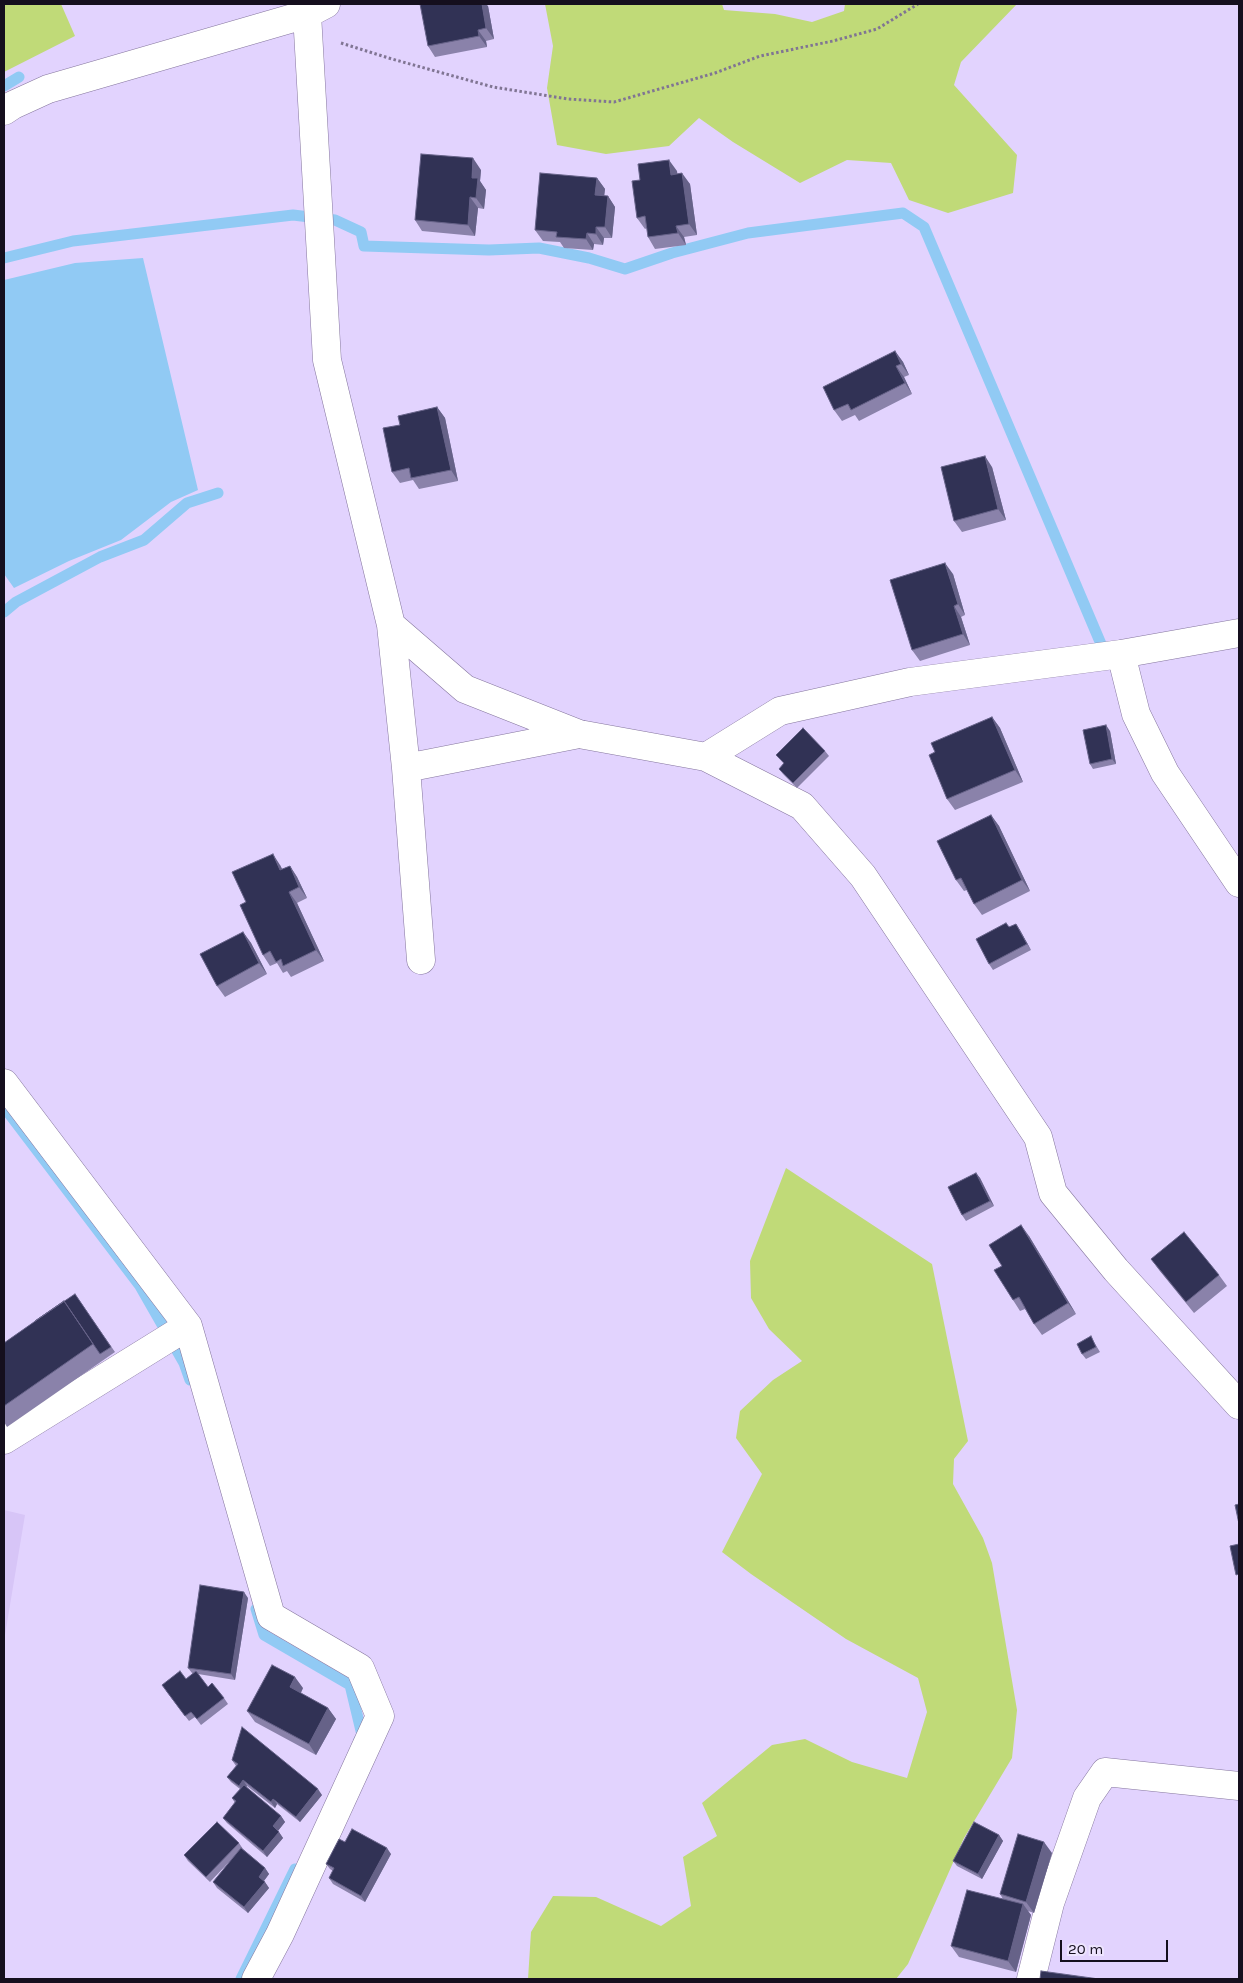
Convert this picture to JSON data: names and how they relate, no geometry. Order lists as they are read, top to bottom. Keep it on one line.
{"scale_bar":"20 m"}
